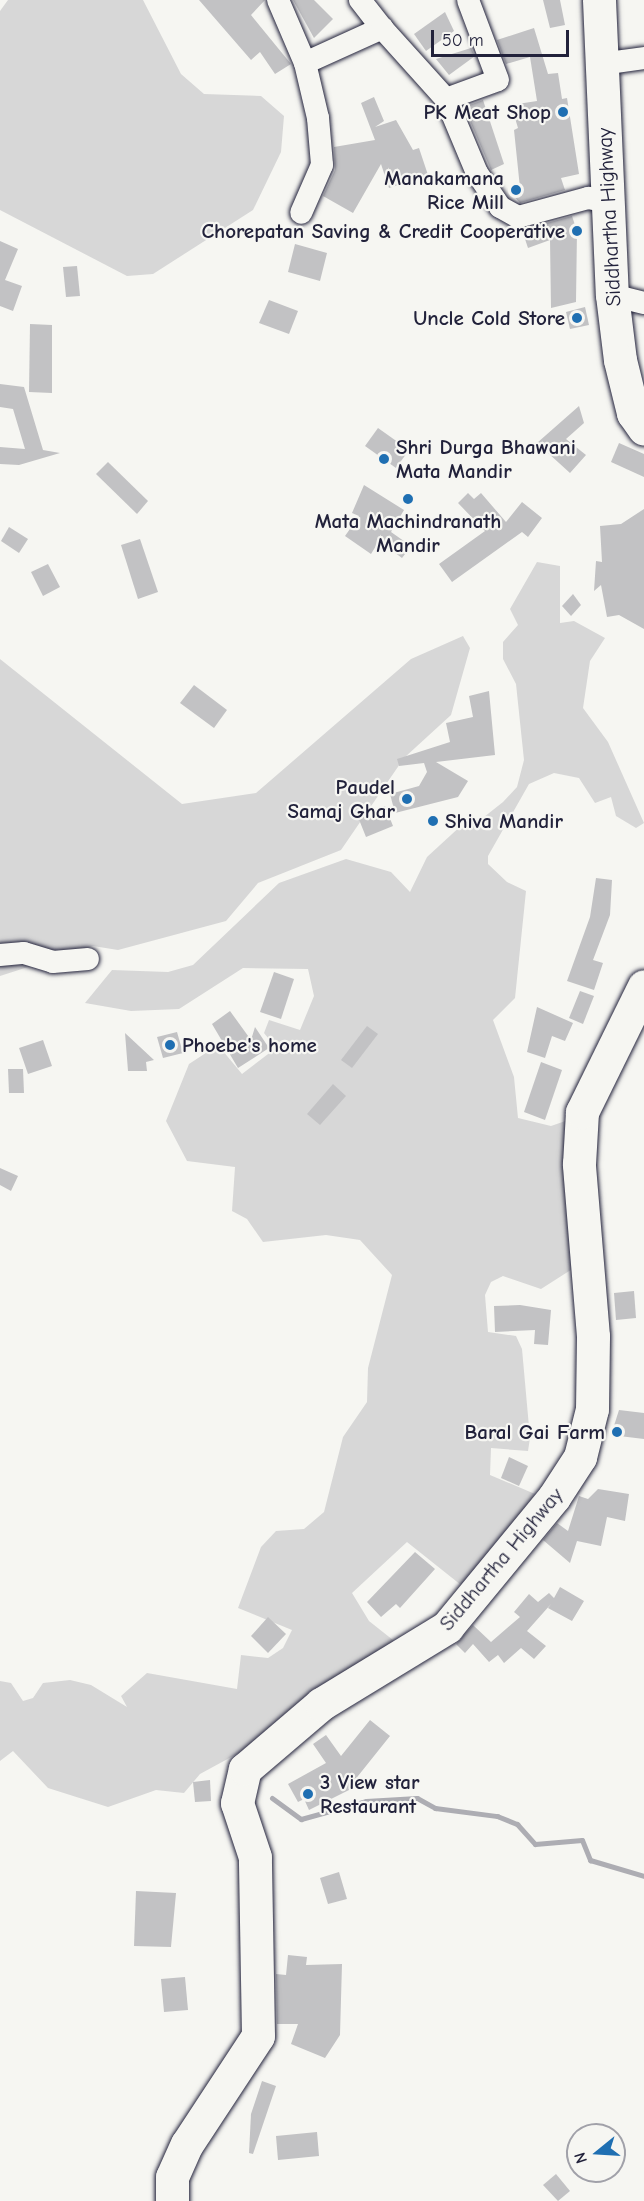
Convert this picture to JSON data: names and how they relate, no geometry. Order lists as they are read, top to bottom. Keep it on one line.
{"streets":{"highway":["Siddhartha Highway"]},"places":["PK Meat Shop","Manakamana Rice Mill","Chorepatan Saving & Credit Cooperative","Uncle Cold Store","Shri Durga Bhawani Mata Mandir","Mata Machindranath Mandir","Paudel Samaj Ghar","Shiva Mandir","Phoebe's home","Baral Gai Farm","3 View star Restaurant"],"scale_bar":"50 m","north":"left"}
